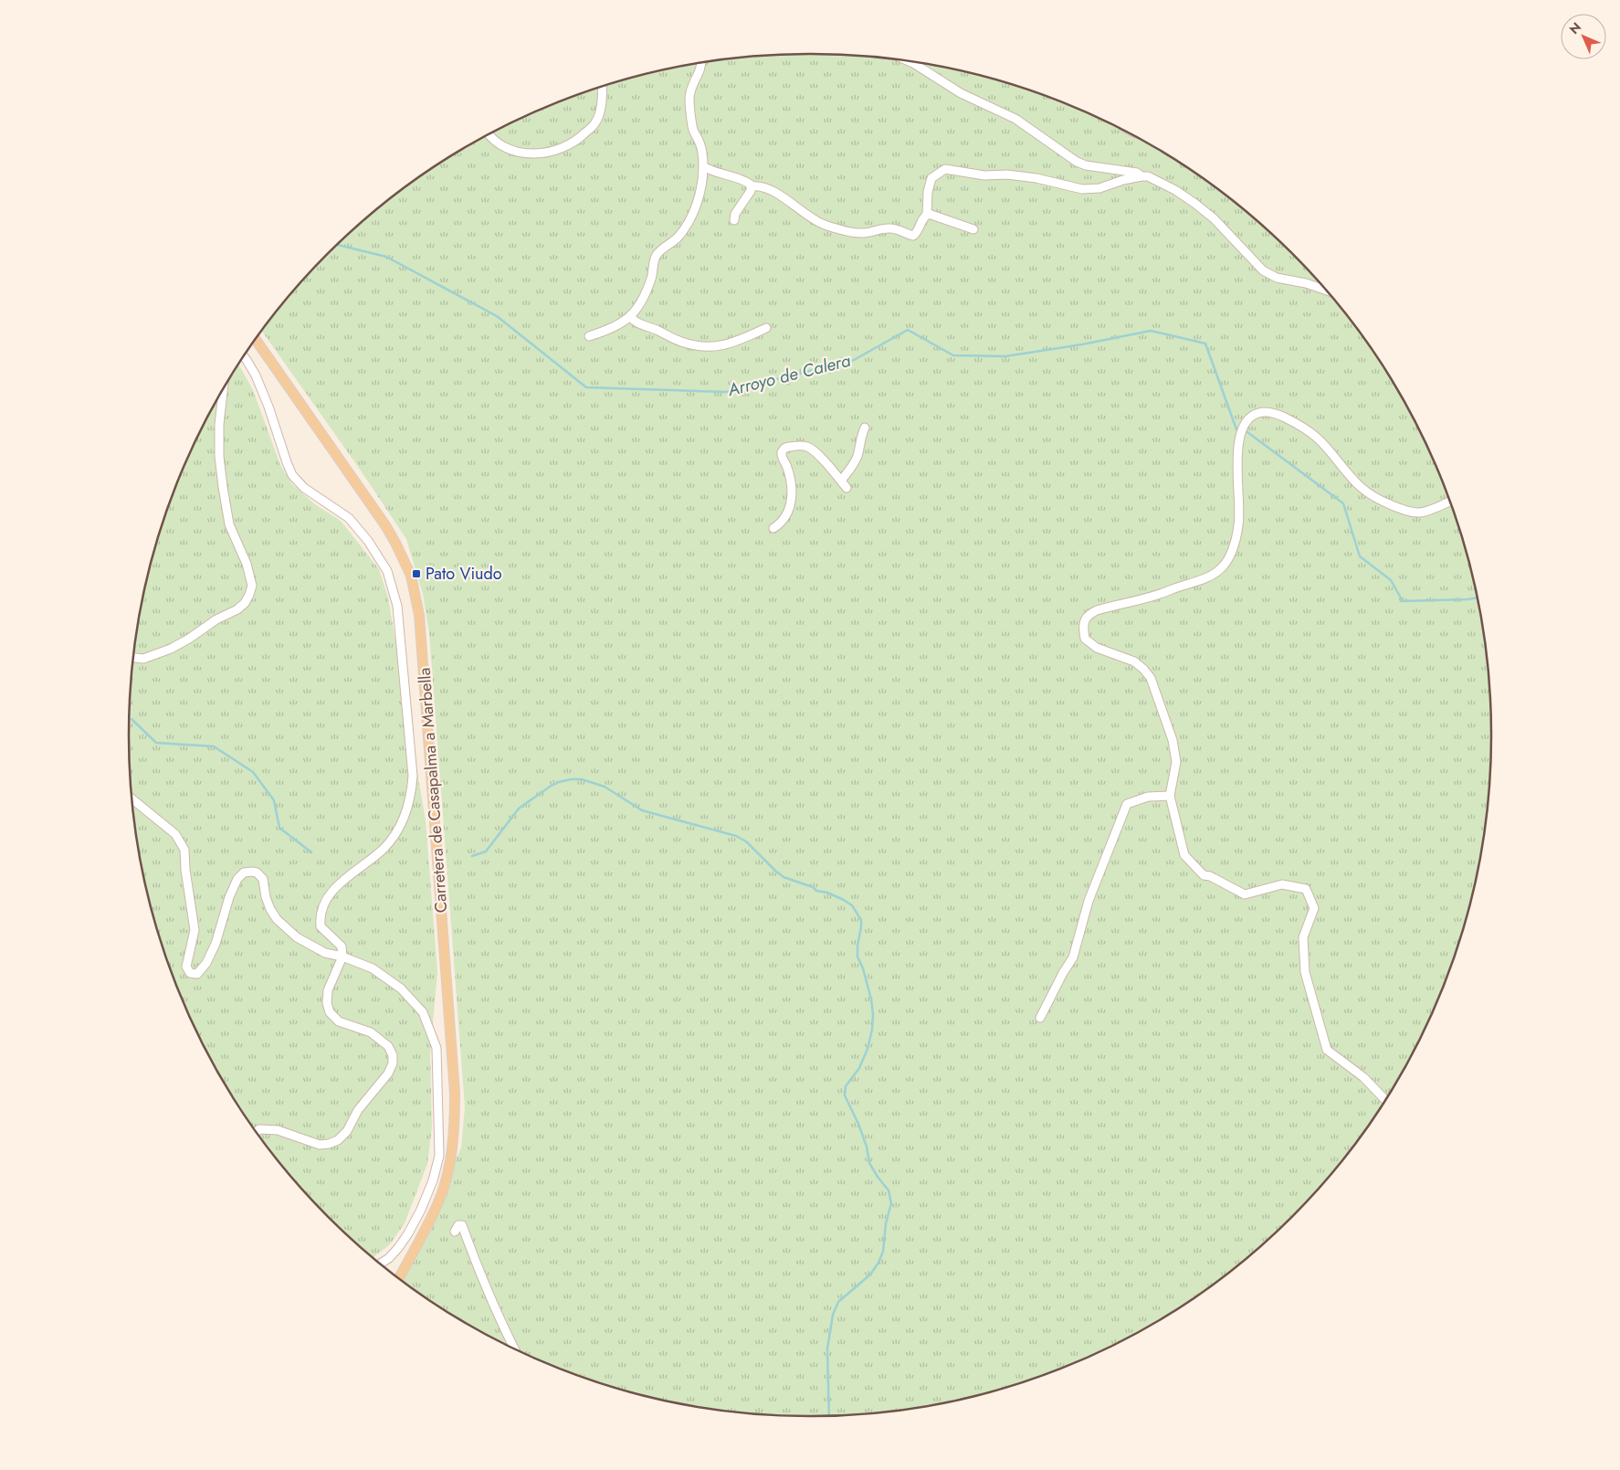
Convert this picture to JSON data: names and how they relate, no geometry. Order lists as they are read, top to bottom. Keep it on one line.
{"streets":{"main road":["Carretera de Casapalma a Marbella"]},"water":["Arroyo de Calera"],"places":{"transit":["Pato Viudo"]},"north":"top left"}
